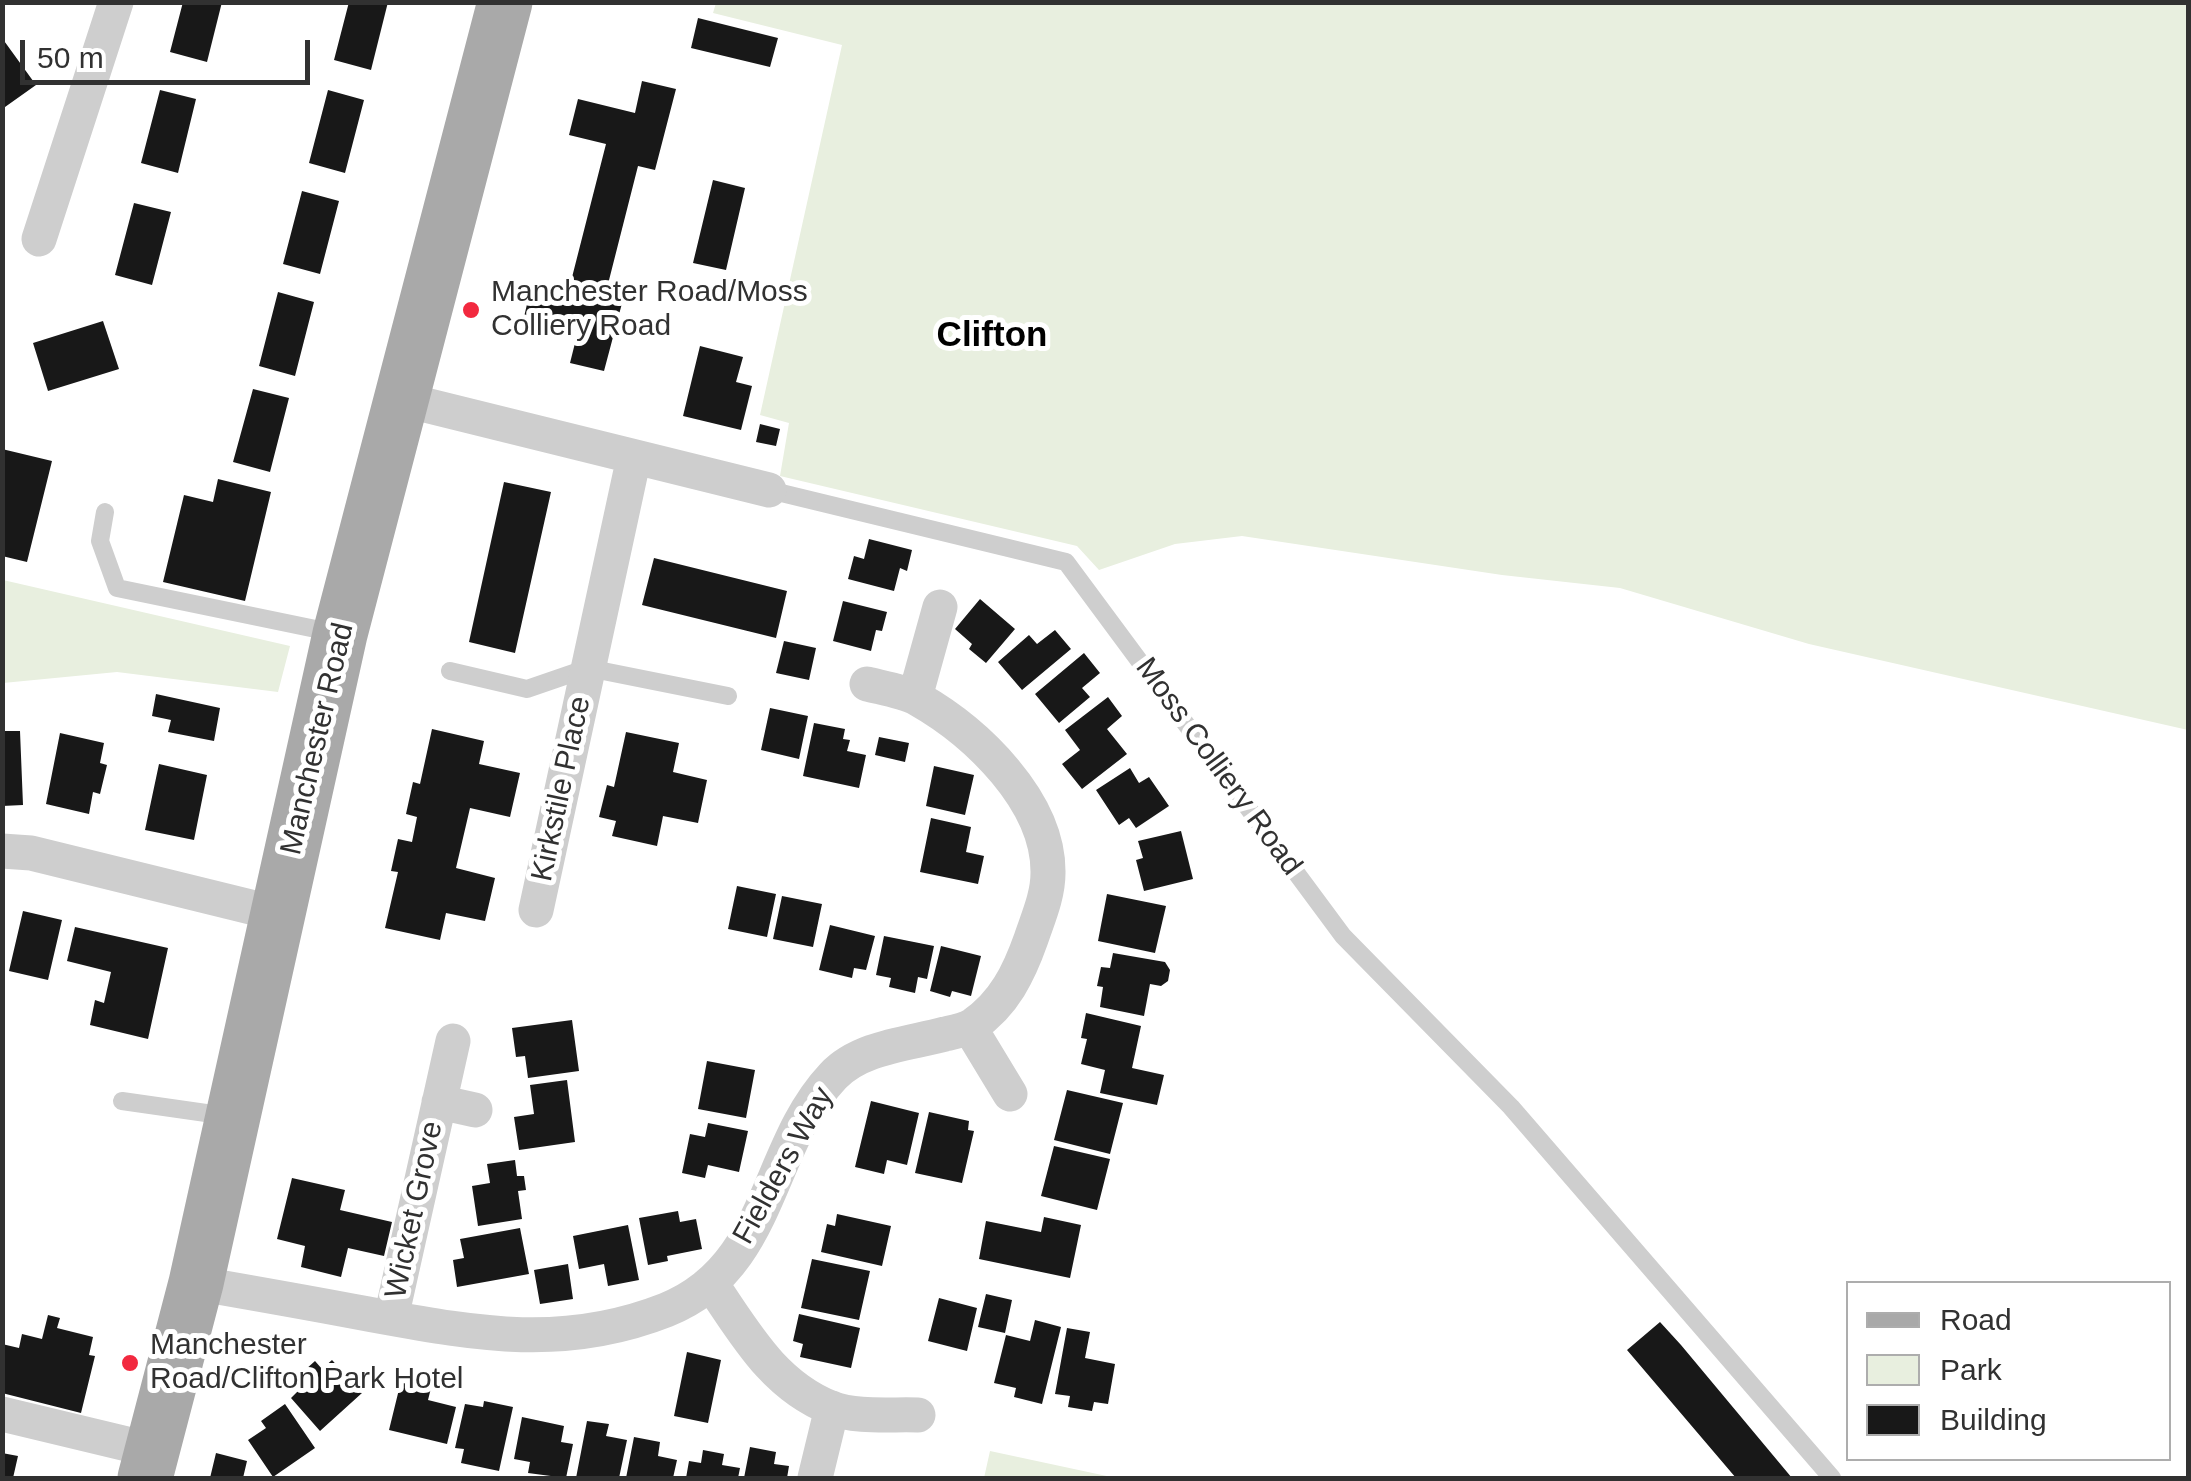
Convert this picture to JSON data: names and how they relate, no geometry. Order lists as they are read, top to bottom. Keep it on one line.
{"streets":{"main road":["Manchester Road"],"street":["Moss Colliery Road","Kirkstile Place","Fielders Way","Wicket Grove"]},"crossings":[["Manchester Road","Moss Colliery Road"],["Manchester Road","Fielders Way"],["Moss Colliery Road","Kirkstile Place"],["Fielders Way","Wicket Grove"]],"districts":["Clifton"],"places":["Manchester Road/Moss Colliery Road","Manchester Road/Clifton Park Hotel"],"legend":["Road","Park","Building"],"scale_bar":"50 m"}
